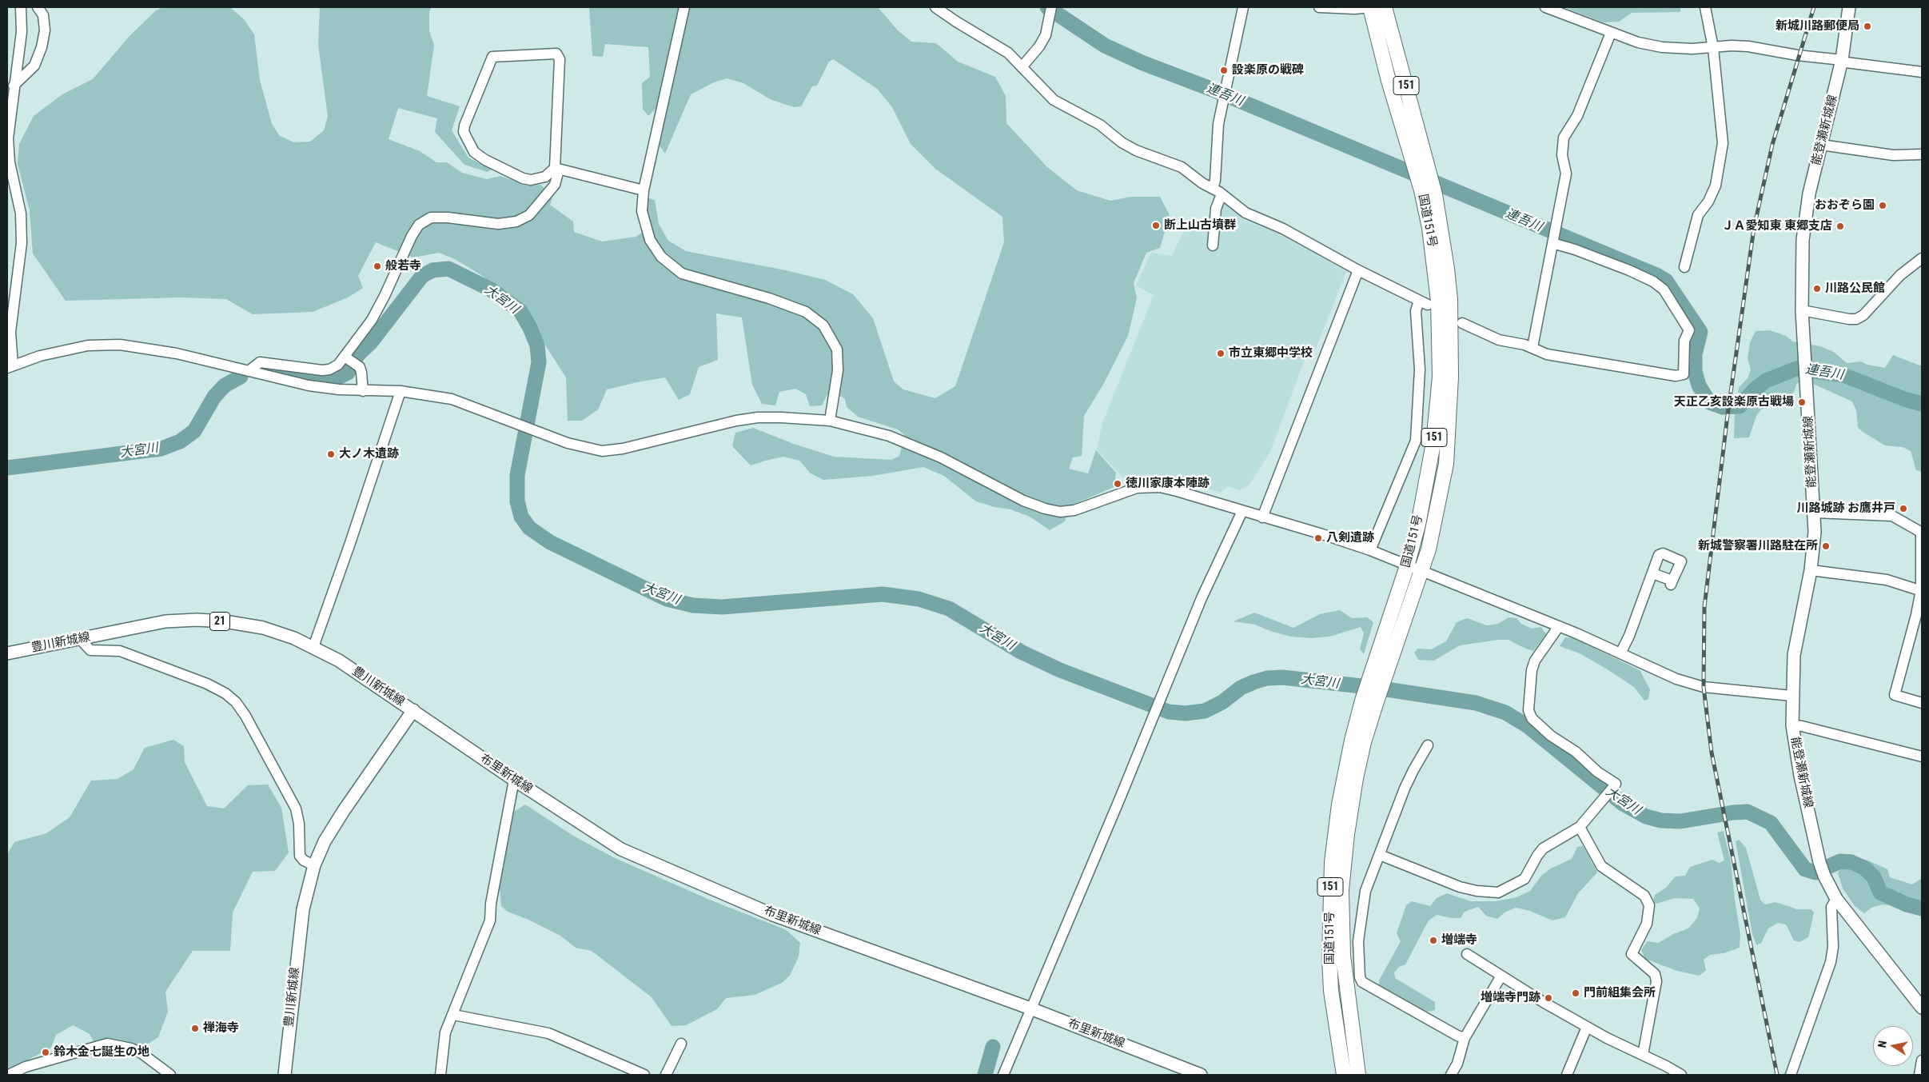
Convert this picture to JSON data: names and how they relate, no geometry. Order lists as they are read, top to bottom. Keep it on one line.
{"streets":{"highway":["151","国道151号"],"main road":["能登瀬新城線","21","豊川新城線","布里新城線"]},"crossings":[["豊川新城線","布里新城線"]],"water":["連吾川","大宮川"],"places":["新城川路郵便局","設楽原の戦碑","おおぞら園","断上山古墳群","ＪＡ愛知東 東郷支店","般若寺","川路公民館","市立東郷中学校","天正乙亥設楽原古戦場","大ノ木遺跡","徳川家康本陣跡","川路城跡 お鷹井戸","八剣遺跡","新城警察署川路駐在所","増端寺","門前組集会所","増端寺門跡","禅海寺","鈴木金七誕生の地"],"north":"left"}
